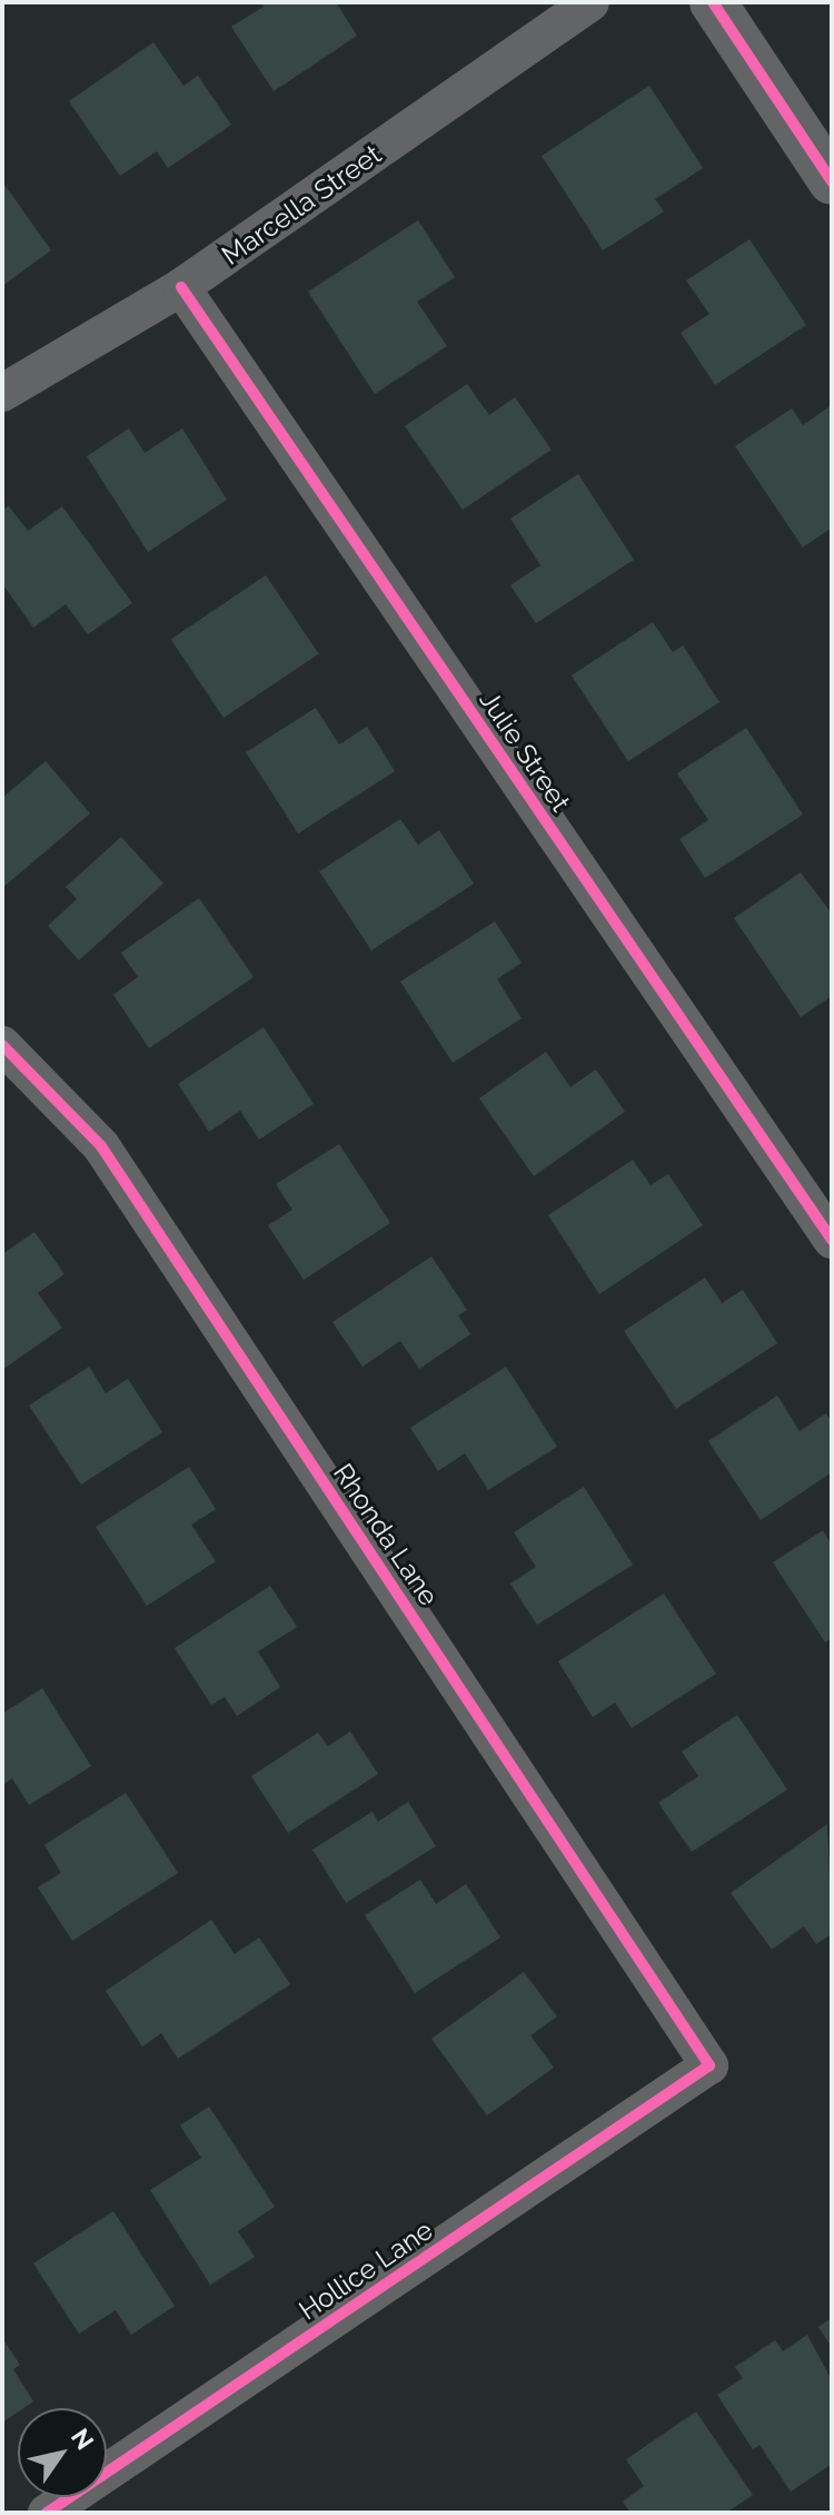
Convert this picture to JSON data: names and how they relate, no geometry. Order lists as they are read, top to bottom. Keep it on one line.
{"streets":{"street":["Marcella Street","Julie Street","Rhonda Lane","Hollice Lane"]},"crossings":[["Marcella Street","Julie Street"],["Rhonda Lane","Hollice Lane"]],"north":"top right"}
